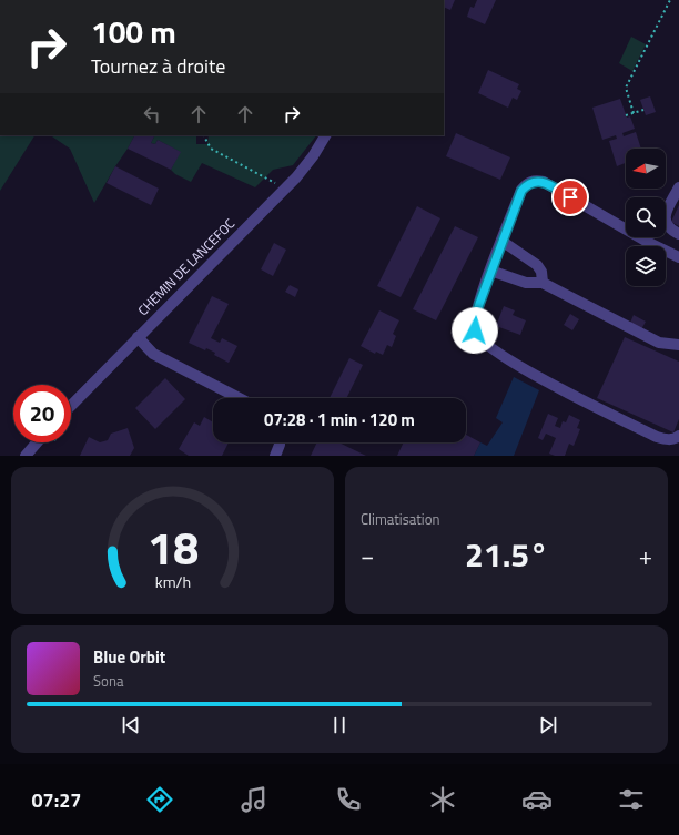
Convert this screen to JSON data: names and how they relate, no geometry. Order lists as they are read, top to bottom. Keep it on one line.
{"streets":{"street":["CHEMIN DE LANCEFOC"]},"north":"left","page":{"turn":["100 m","Tournez à droite"],"limit":"20","trip":"07:28 · 1 min · 120 m","tile":"Climatisation","heat":["−","21.5°","+"],"song":["Blue Orbit","Sona"],"tabs":"07:27","gauge":["18","km/h"]}}
